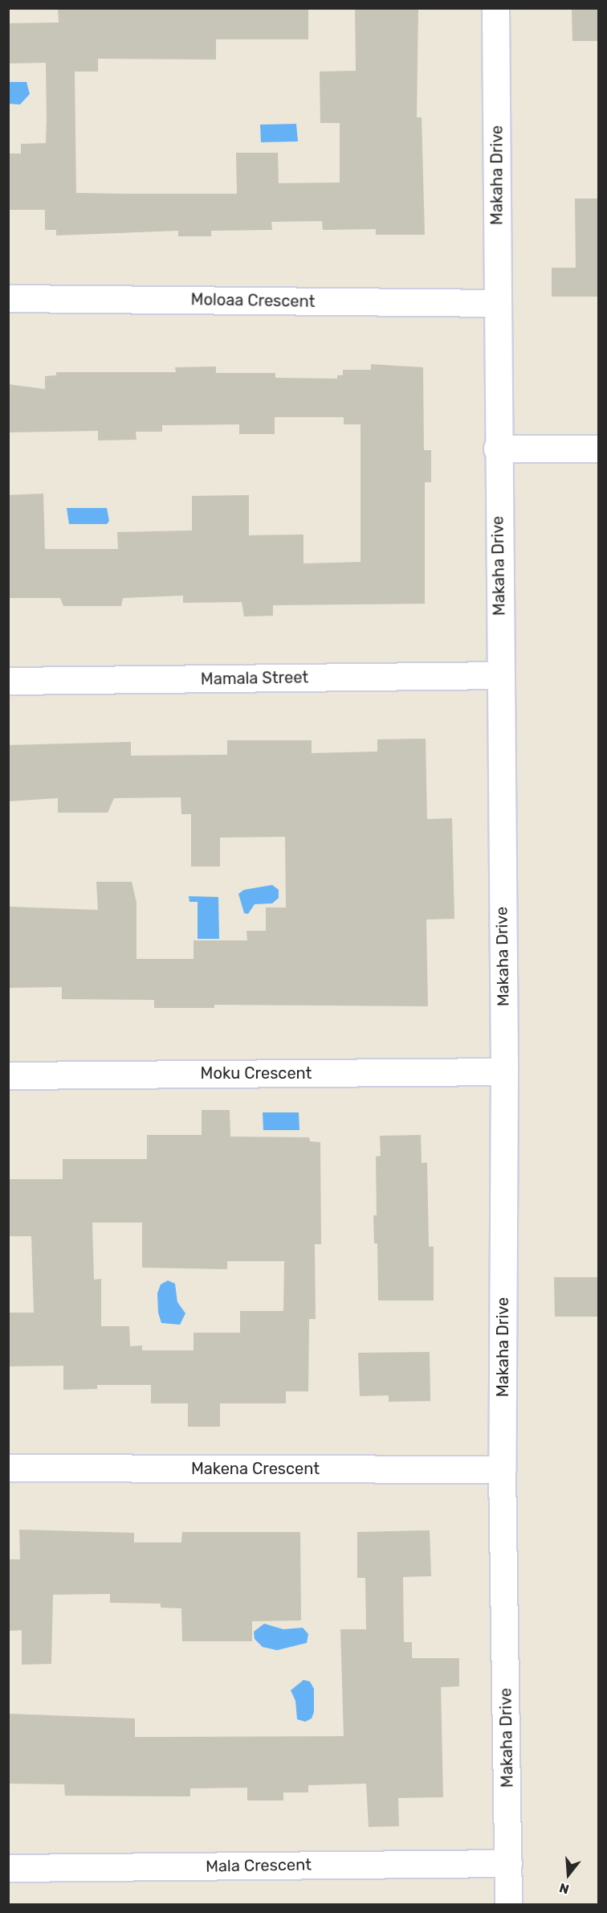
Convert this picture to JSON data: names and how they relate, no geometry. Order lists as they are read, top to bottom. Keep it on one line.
{"streets":{"street":["Makaha Drive","Moloaa Crescent","Mamala Street","Moku Crescent","Makena Crescent","Mala Crescent"]},"crossings":[["Makaha Drive","Moloaa Crescent"],["Makaha Drive","Mamala Street"],["Makaha Drive","Moku Crescent"],["Makaha Drive","Makena Crescent"],["Makaha Drive","Mala Crescent"]],"north":"bottom"}
